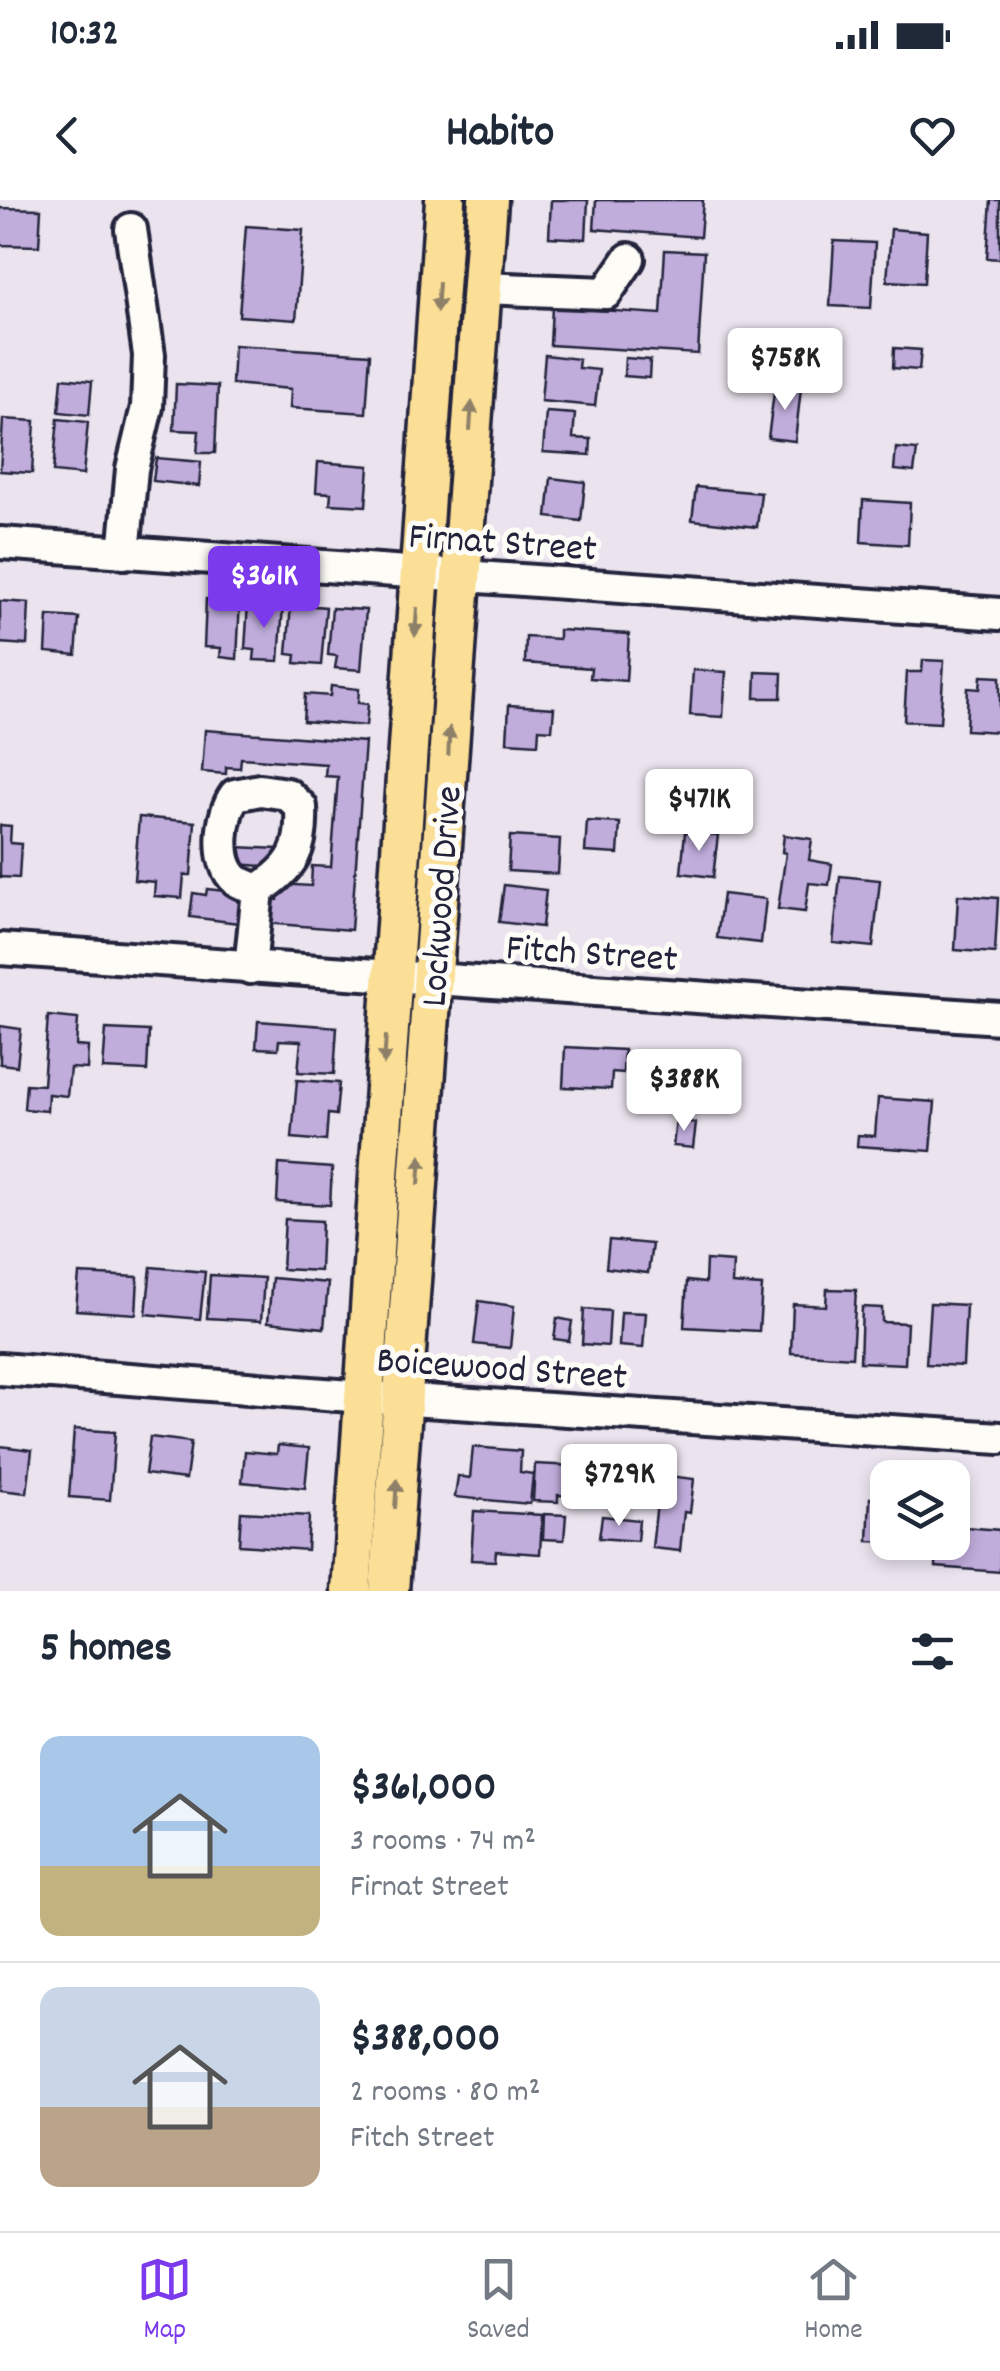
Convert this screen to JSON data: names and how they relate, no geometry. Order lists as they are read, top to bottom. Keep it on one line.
{"streets":{"main road":["Lockwood Drive"],"street":["Firnat Street","Fitch Street","Boicewood Street"]},"crossings":[["Firnat Street","Lockwood Drive"],["Lockwood Drive","Fitch Street"],["Lockwood Drive","Boicewood Street"]],"page":{"status":"10:32","header":"Habito","price":["$758K","$361K","$471K","$388K","$729K"],"heading":"5 homes","list":[{"name":"$361,000","note":"3 rooms · 74 m² · Firnat Street"},{"name":"$388,000","note":"2 rooms · 80 m² · Fitch Street"}],"tabs":["Map","Saved","Home"]}}
